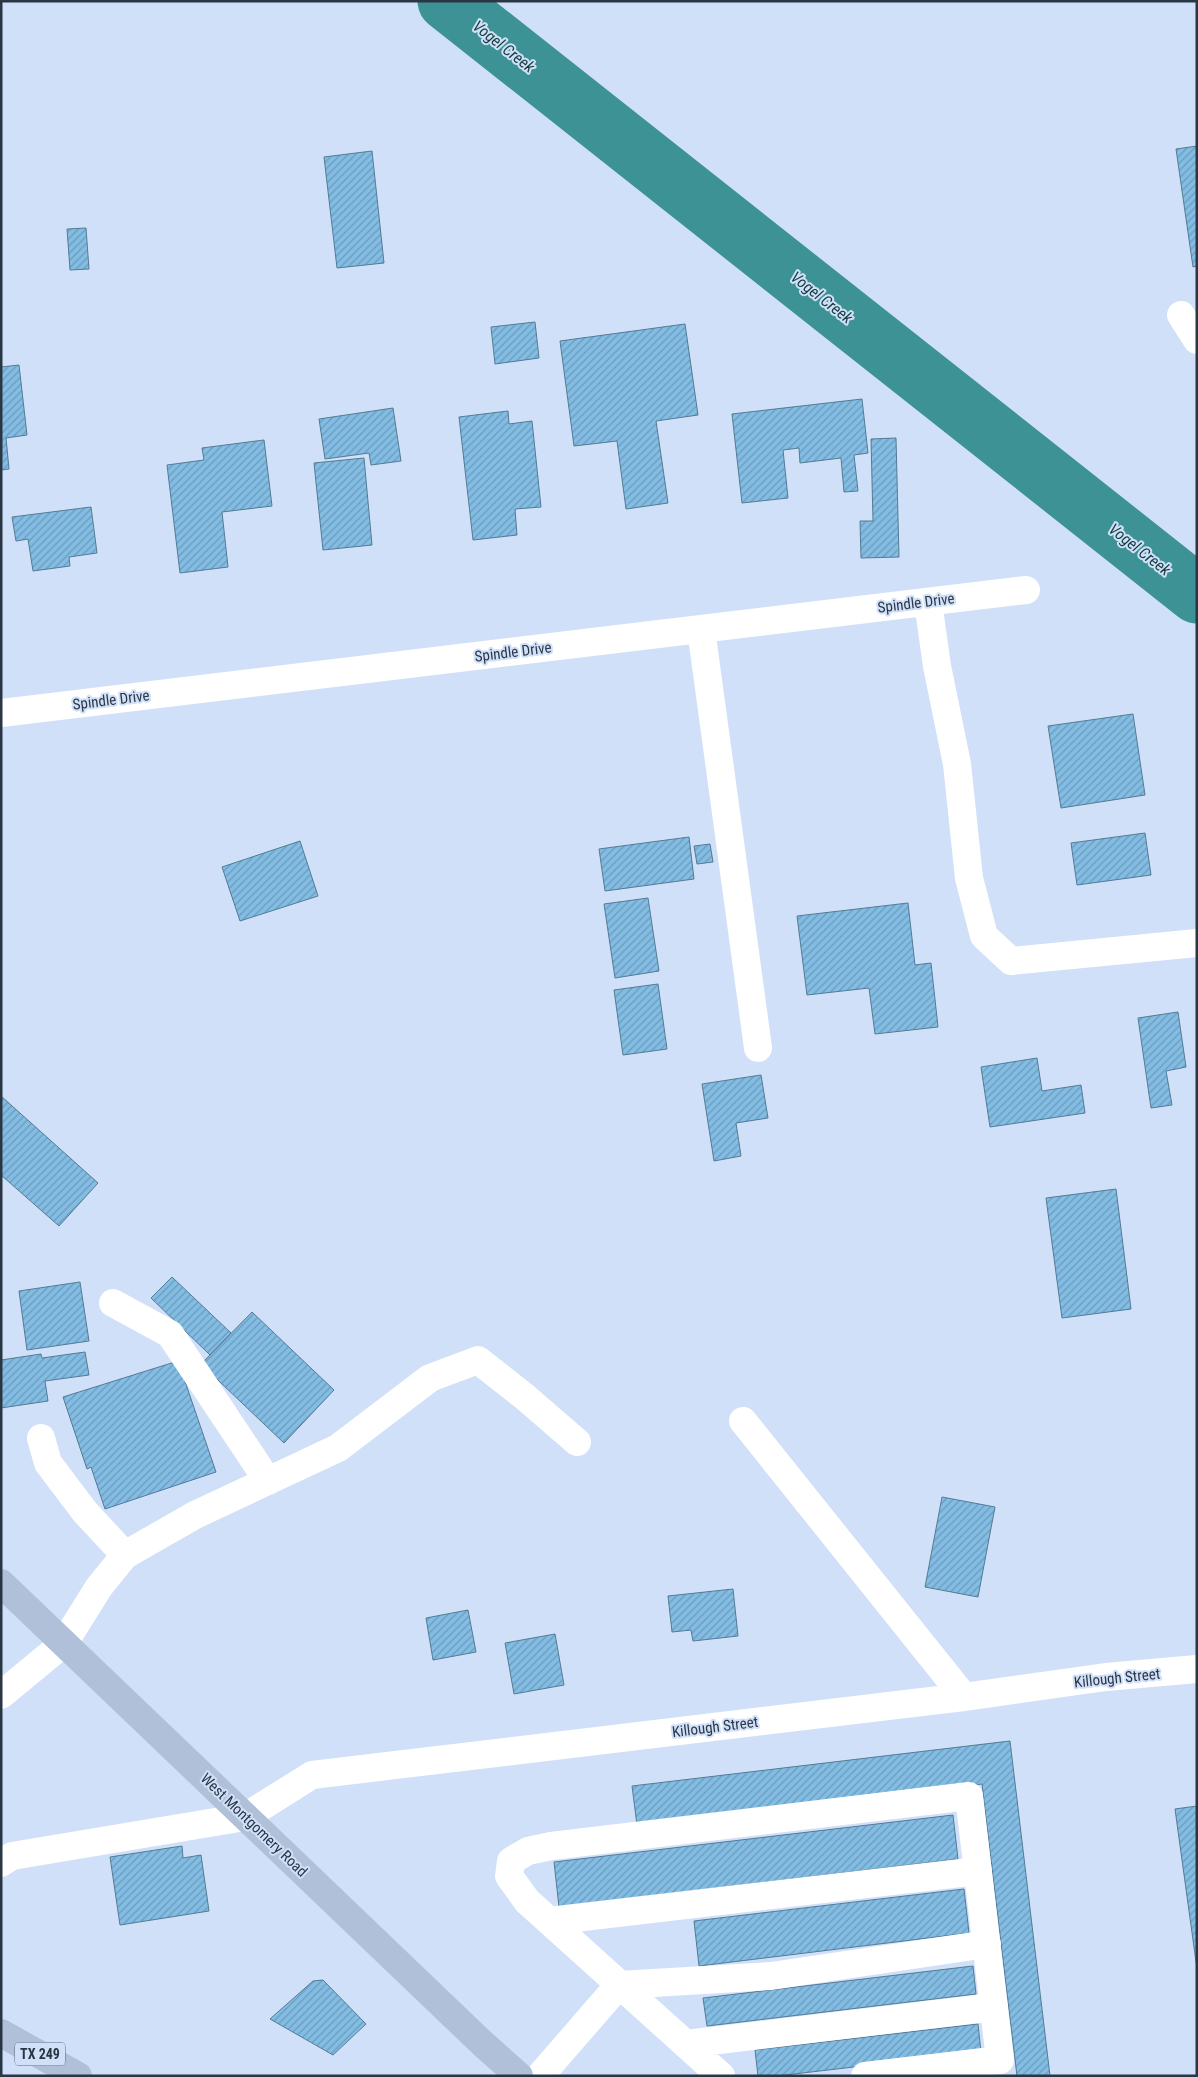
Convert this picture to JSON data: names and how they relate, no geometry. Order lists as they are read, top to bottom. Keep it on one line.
{"streets":{"main road":["West Montgomery Road","TX 249"],"street":["Spindle Drive","Killough Street"]},"crossings":[["Killough Street","West Montgomery Road"]],"water":["Vogel Creek"]}
